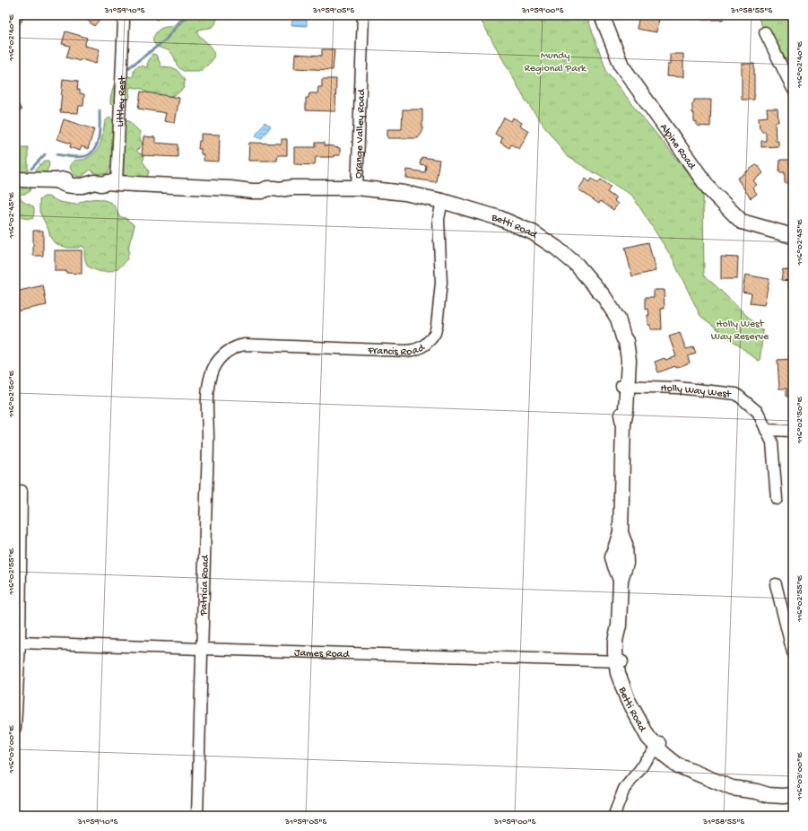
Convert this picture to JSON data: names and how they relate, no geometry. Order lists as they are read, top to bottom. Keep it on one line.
{"streets":{"street":["Littley Rest","Orange Valley Road","Alpine Road","Betti Road","Francis Road","Holly Way West","Patricia Road","James Road"]},"crossings":[["Littley Rest","Orange Valley Road"],["Orange Valley Road","Betti Road"],["Betti Road","Francis Road"],["Betti Road","Holly Way West"],["Betti Road","James Road"],["Francis Road","Patricia Road"],["Patricia Road","James Road"]],"parks":["Mundy Regional Park","Holly West Way Reserve"],"coordinates":["31°59'10\"S","31°59'05\"S","31°59'00\"S","31°58'55\"S","116°02'40\"E","116°02'45\"E","116°02'50\"E","116°02'55\"E","116°03'00\"E"]}
